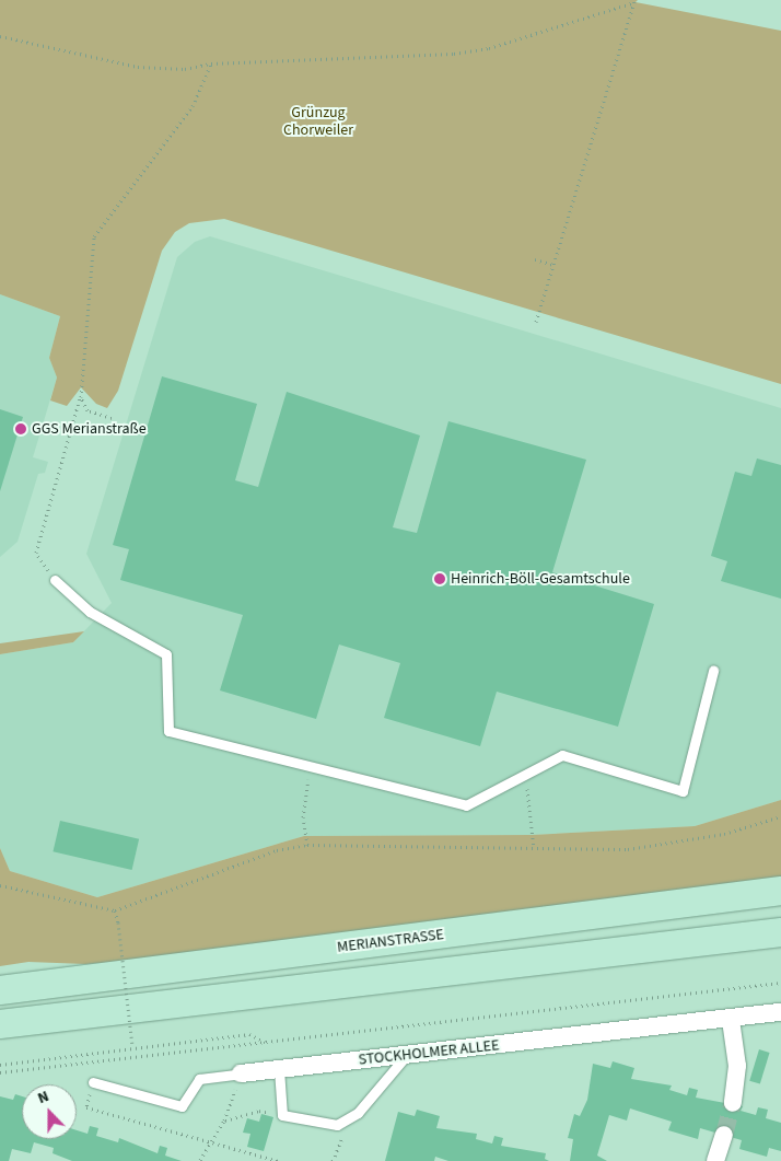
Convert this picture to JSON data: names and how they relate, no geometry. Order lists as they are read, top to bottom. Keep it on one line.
{"streets":{"main road":["MERIANSTRASSE"],"street":["STOCKHOLMER ALLEE"]},"parks":["Grünzug Chorweiler"],"places":["GGS Merianstraße","Heinrich-Böll-Gesamtschule"],"north":"top"}
